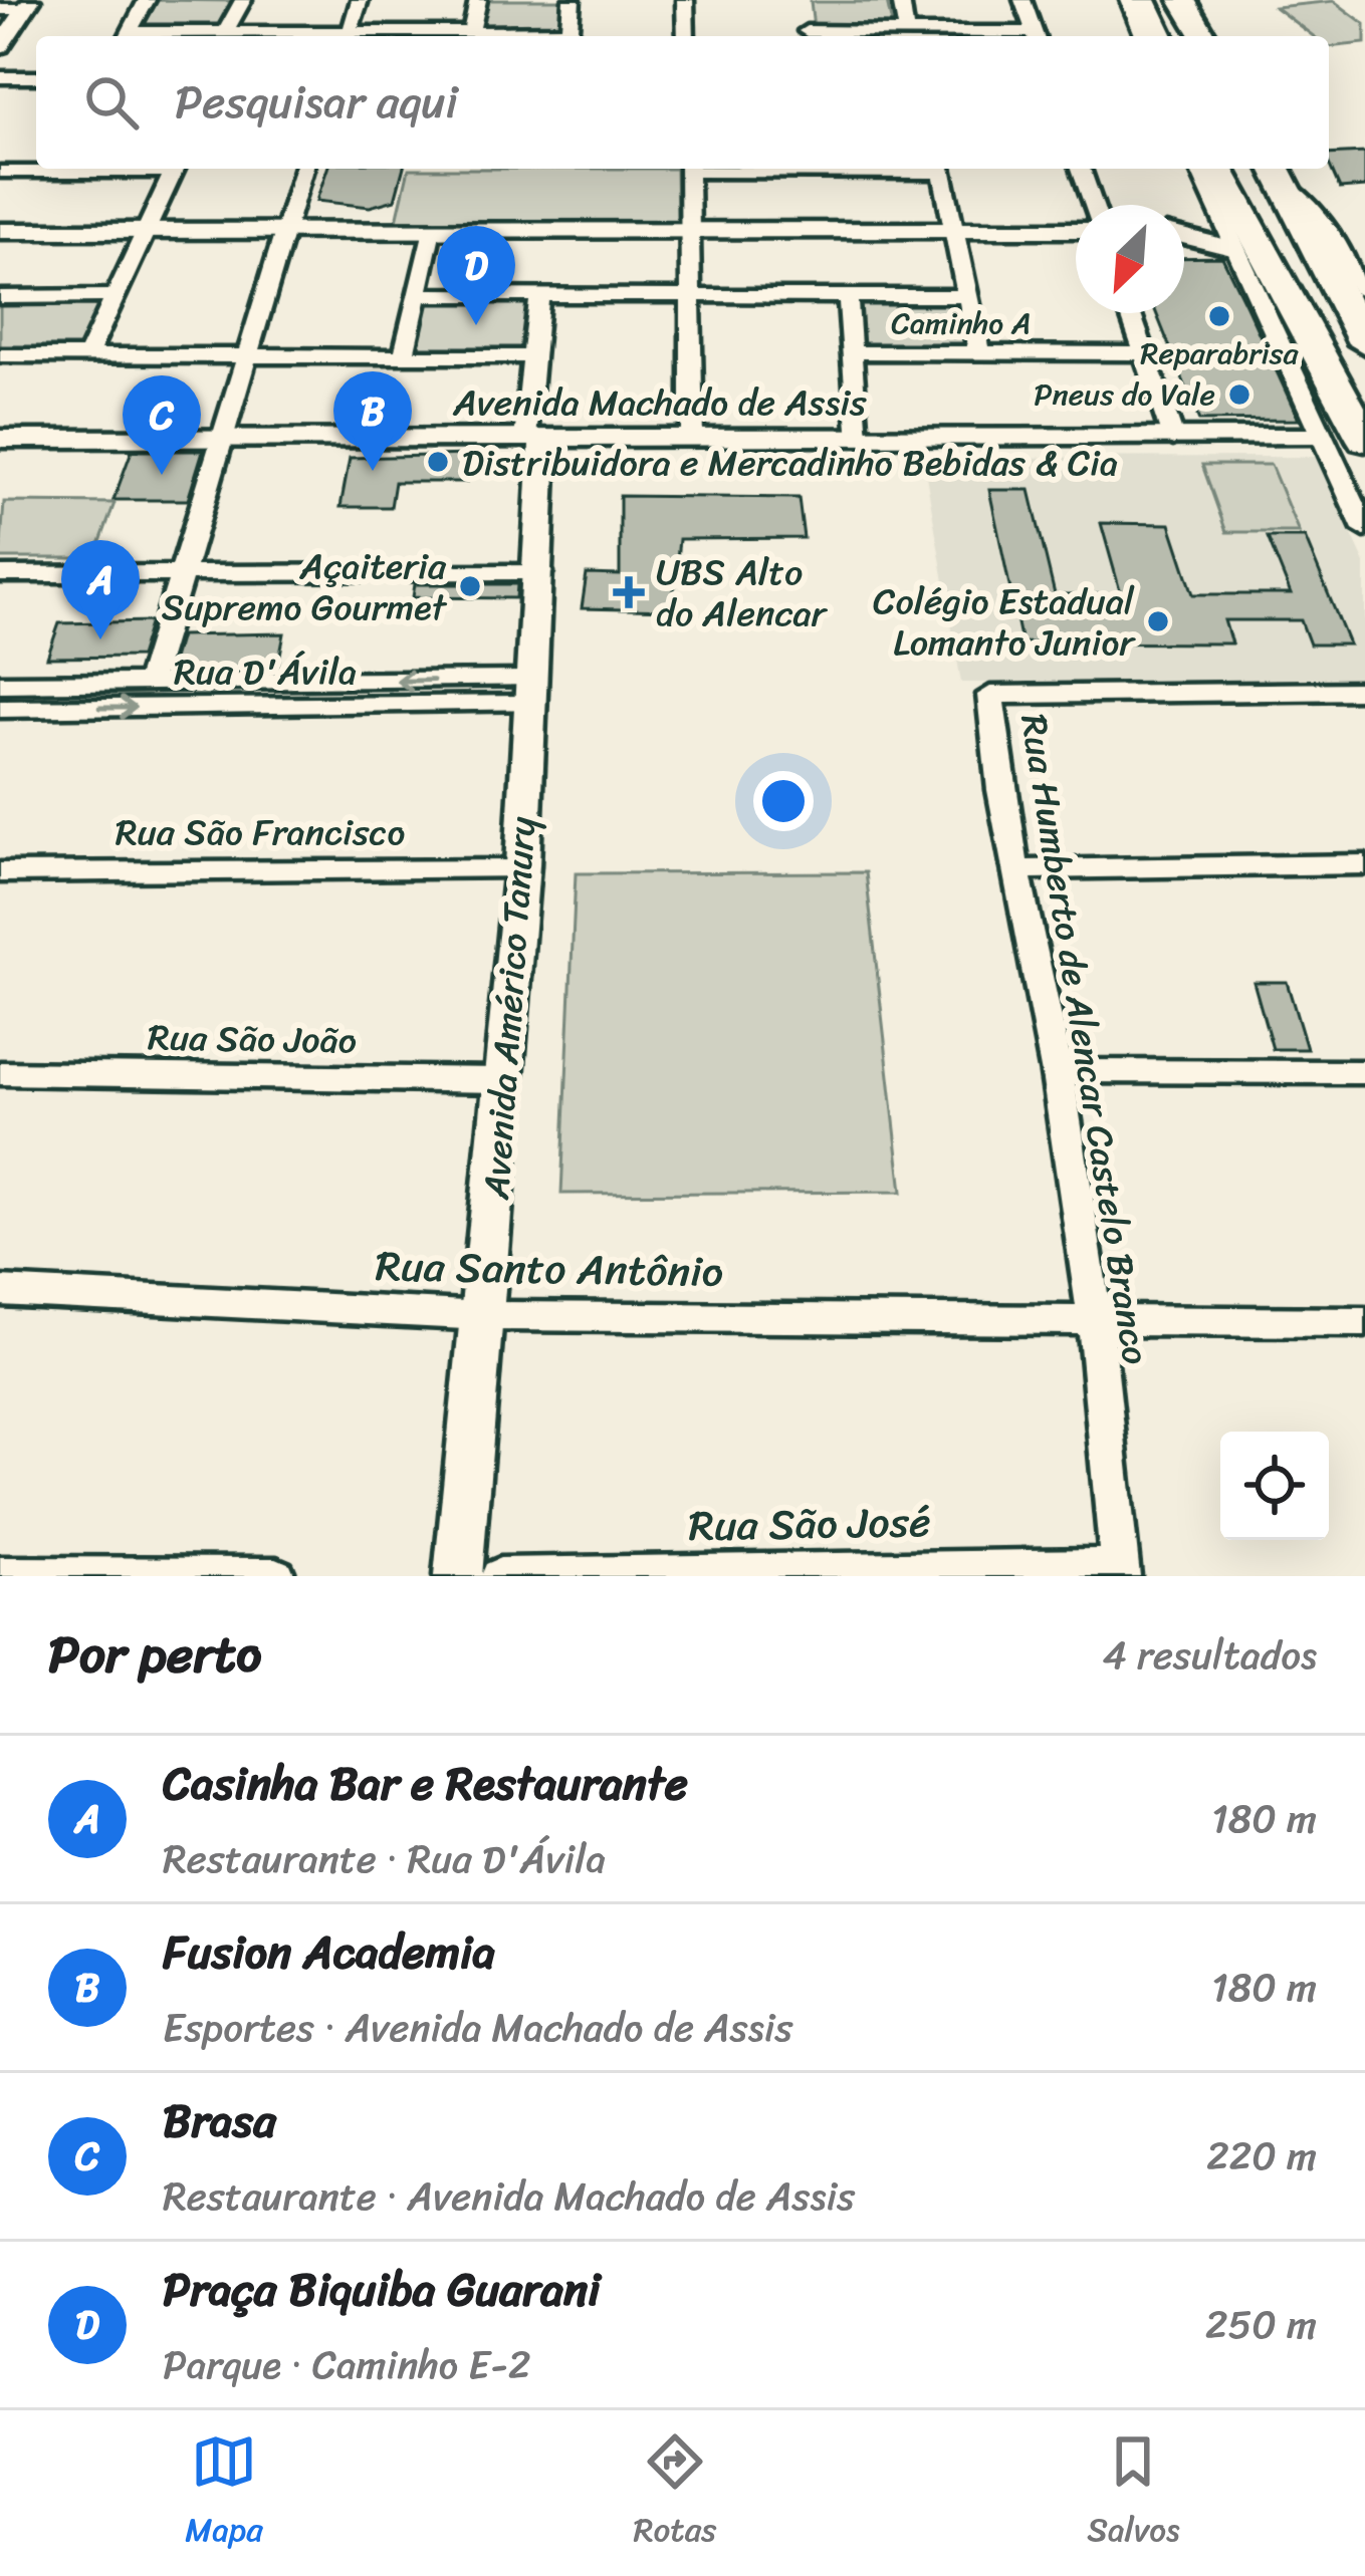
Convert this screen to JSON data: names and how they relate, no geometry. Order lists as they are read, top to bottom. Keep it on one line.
{"streets":{"street":["Caminho A","Avenida Machado de Assis","Rua D'Ávila","Rua São Francisco","Avenida Américo Tanury","Rua São João","Rua Humberto de Alencar Castelo Branco","Rua Santo Antônio","Rua São José"]},"crossings":[["Avenida Machado de Assis","Avenida Américo Tanury"],["Rua D'Ávila","Avenida Américo Tanury"],["Rua São Francisco","Avenida Américo Tanury"],["Avenida Américo Tanury","Rua São João"],["Avenida Américo Tanury","Rua Santo Antônio"],["Rua Humberto de Alencar Castelo Branco","Rua Santo Antônio"],["Rua Humberto de Alencar Castelo Branco","Rua São José"]],"places":{"other":["Reparabrisa","Pneus do Vale","Distribuidora e Mercadinho Bebidas & Cia","Açaiteria Supremo Gourmet","Colégio Estadual Lomanto Junior"],"health":["UBS Alto do Alencar"]},"north":"bottom left","page":{"search":"Pesquisar aqui","pins":["D","B","C","A"],"heading":["Por perto","4 resultados"],"list":[{"mark":"A","name":"Casinha Bar e Restaurante","note":"Restaurante · Rua D'Ávila","value":"180 m"},{"mark":"B","name":"Fusion Academia","note":"Esportes · Avenida Machado de Assis","value":"180 m"},{"mark":"C","name":"Brasa","note":"Restaurante · Avenida Machado de Assis","value":"220 m"},{"mark":"D","name":"Praça Biquiba Guarani","note":"Parque · Caminho E-2","value":"250 m"}],"nav":["Mapa","Rotas","Salvos"]}}
